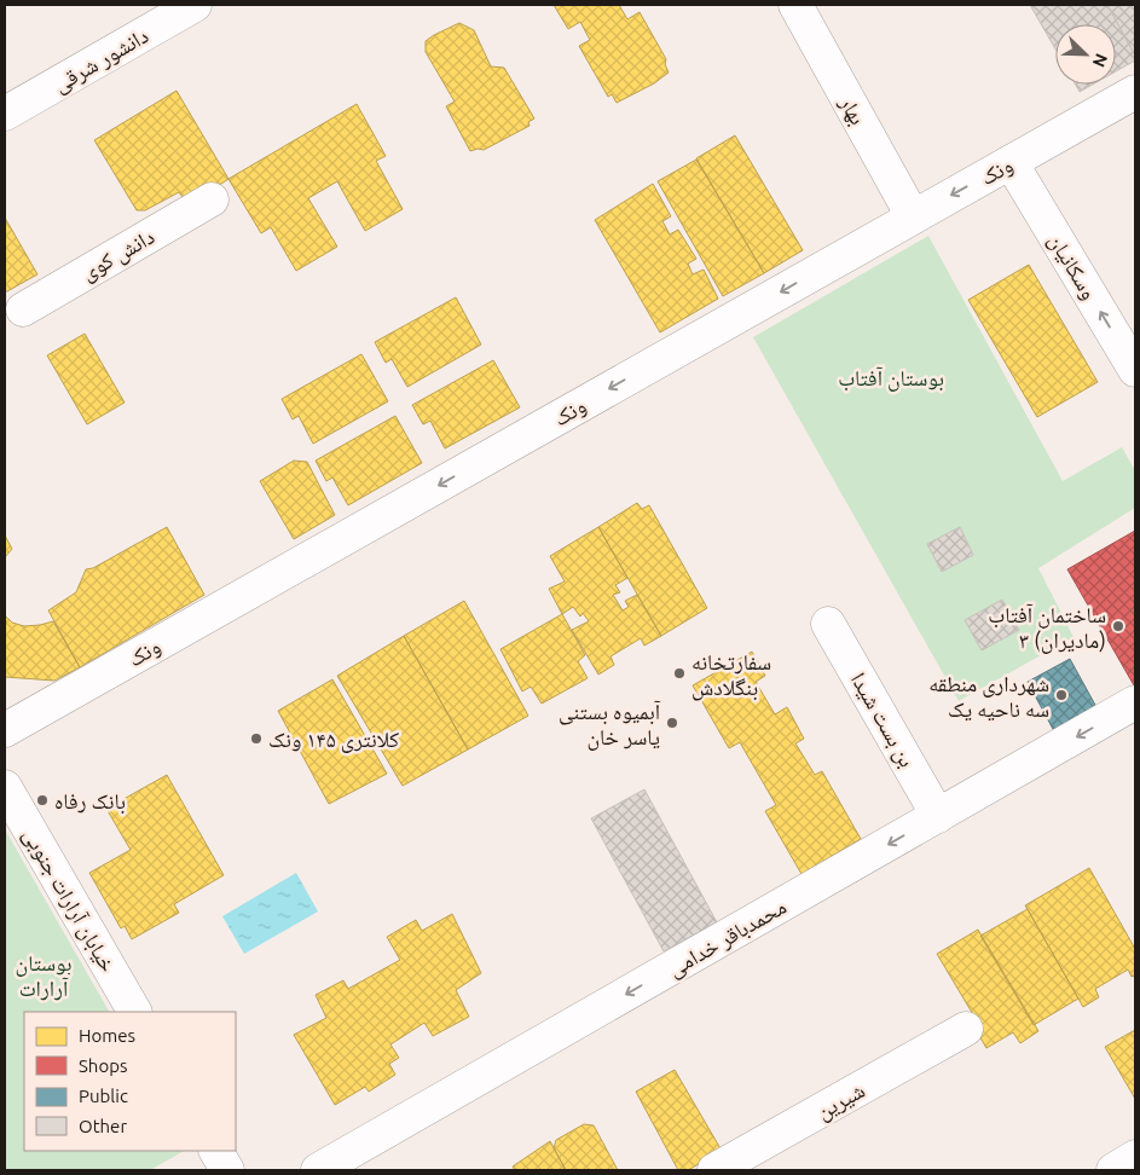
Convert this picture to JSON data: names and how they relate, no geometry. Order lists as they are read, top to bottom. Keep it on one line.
{"streets":{"main road":["دانشور شرقی","بهار","ونک","دانش کوی","وسکانیان","بن بست شیدا","خیابان آرارات جنوبی","محمدباقر خدامی","شیرین"]},"crossings":[["بهار","ونک"],["ونک","وسکانیان"],["بن بست شیدا","محمدباقر خدامی"]],"one_way":["ونک","وسکانیان"],"parks":["بوستان آفتاب","بوستان آرارات"],"places":["ساختمان آفتاب ۳ (مادیران)","سفارتخانه بنگلادش","شهرداری منطقه سه ناحیه یک","آبمیوه بستنی یاسر خان","کلانتری ۱۴۵ ونک","بانک رفاه"],"legend":["Homes","Shops","Public","Other"],"north":"bottom right"}
